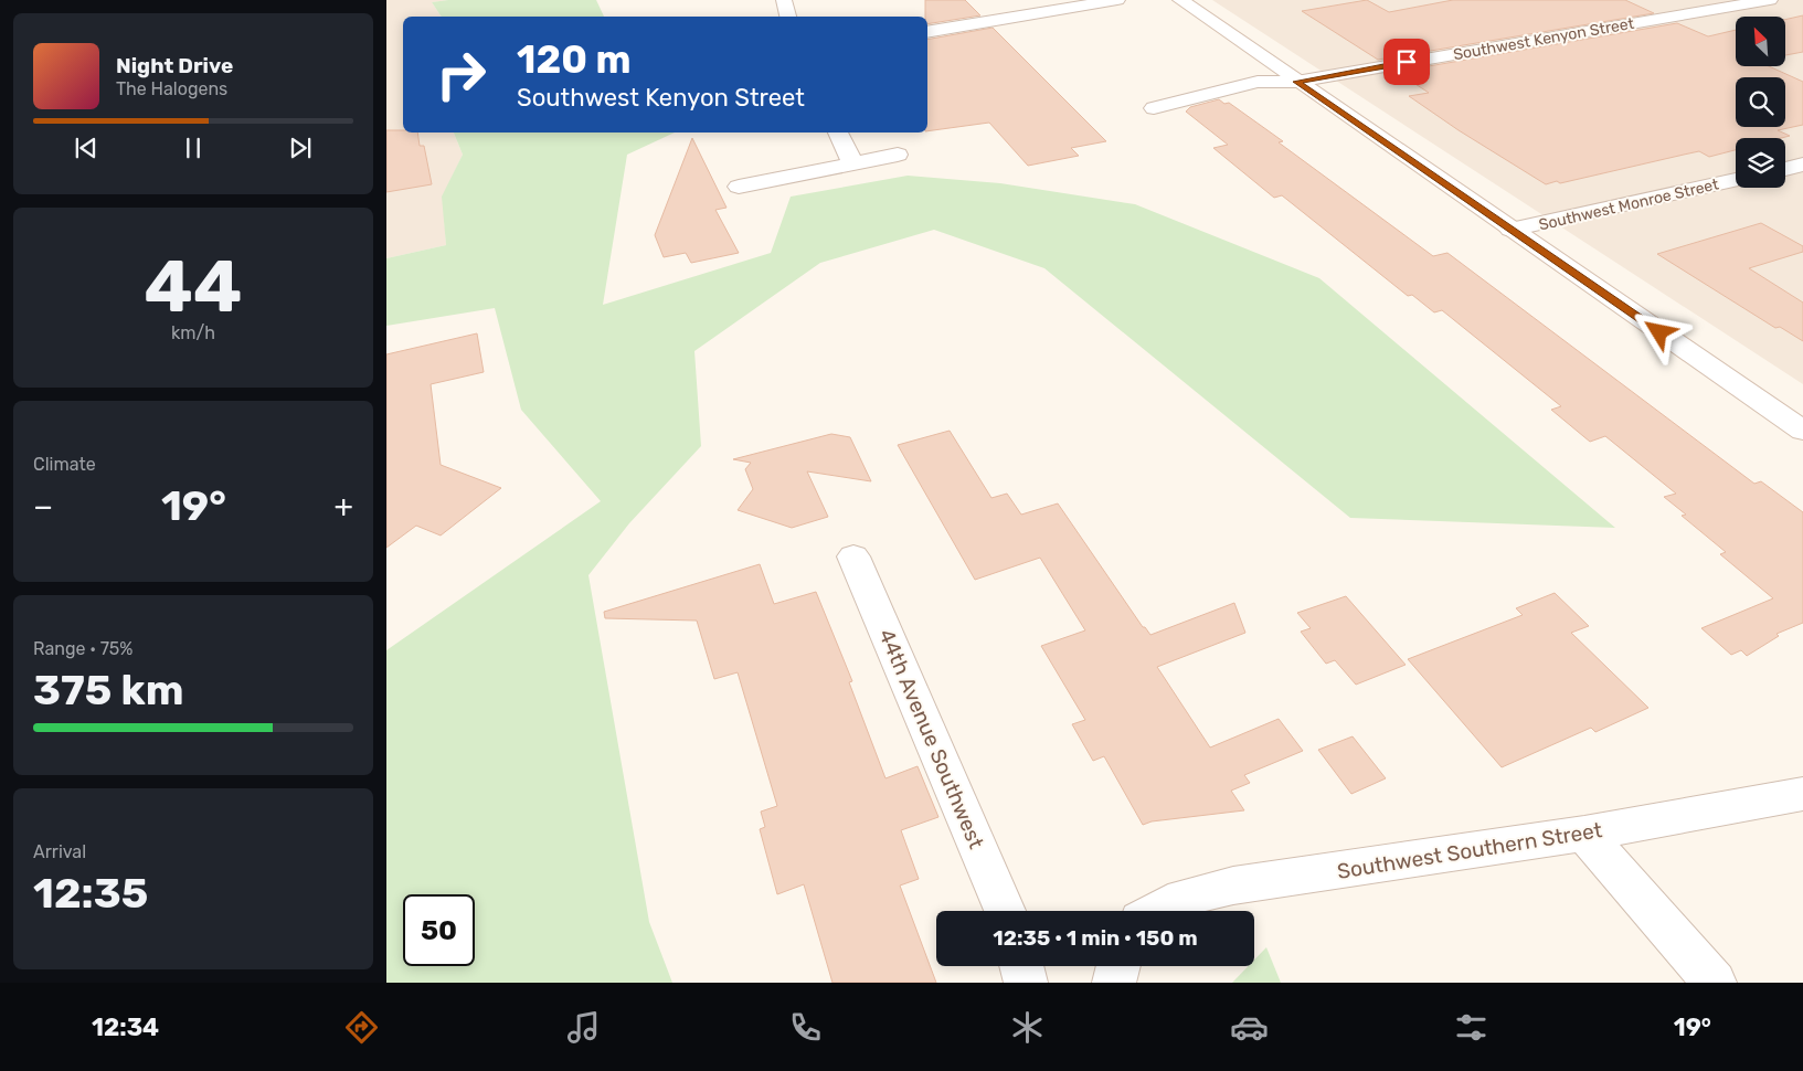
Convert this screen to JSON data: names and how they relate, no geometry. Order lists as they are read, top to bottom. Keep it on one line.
{"streets":{"street":["Southwest Kenyon Street","Southwest Monroe Street","44th Avenue Southwest","Southwest Southern Street"]},"north":"top left","page":{"turn":["120 m","Southwest Kenyon Street"],"song":["Night Drive","The Halogens"],"tile":[["44","km/h"],"Climate",["Range · 75%","375 km"],["Arrival","12:35"]],"heat":["−","19°","+"],"limit":"50","trip":"12:35 · 1 min · 150 m","tabs":["12:34","19°"]}}
